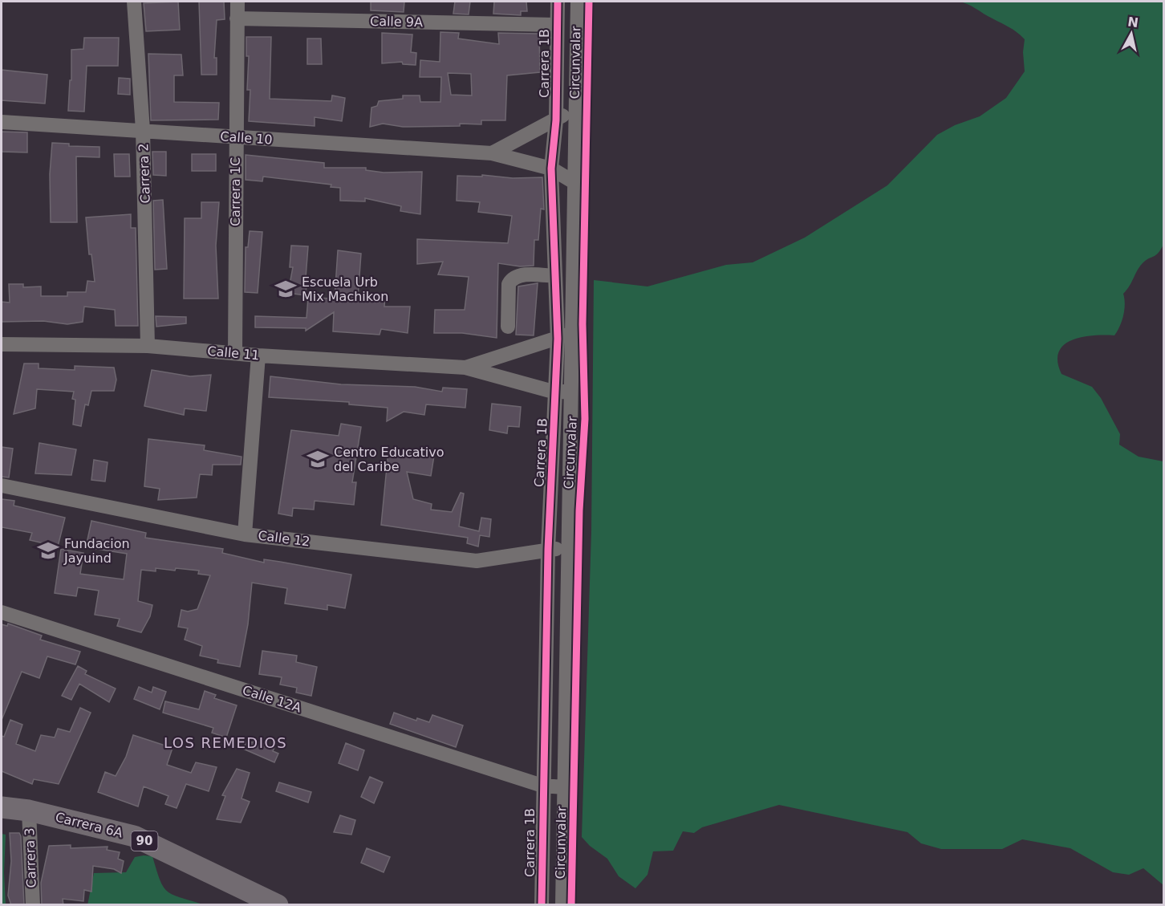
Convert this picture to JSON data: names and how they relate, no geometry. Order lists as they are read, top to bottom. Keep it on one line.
{"streets":{"highway":["Carrera 6A","90"],"street":["Calle 9A","Carrera 1B","Calle 10","Carrera 2","Carrera 1C","Calle 11","Calle 12","Calle 12A","Carrera 3"],"cycle path":["Circunvalar"]},"crossings":[["Calle 9A","Carrera 1B"],["Calle 9A","Carrera 1C"],["Carrera 1B","Calle 10"],["Carrera 1B","Calle 12"],["Carrera 1B","Calle 12A"],["Calle 10","Carrera 2"],["Calle 10","Carrera 1C"],["Carrera 2","Calle 11"],["Carrera 1C","Calle 11"],["Carrera 6A","Carrera 3"]],"districts":["LOS REMEDIOS"],"places":{"school or university":["Escuela Urb Mix Machikon","Centro Educativo del Caribe","Fundacion Jayuind"]},"north":"top"}
